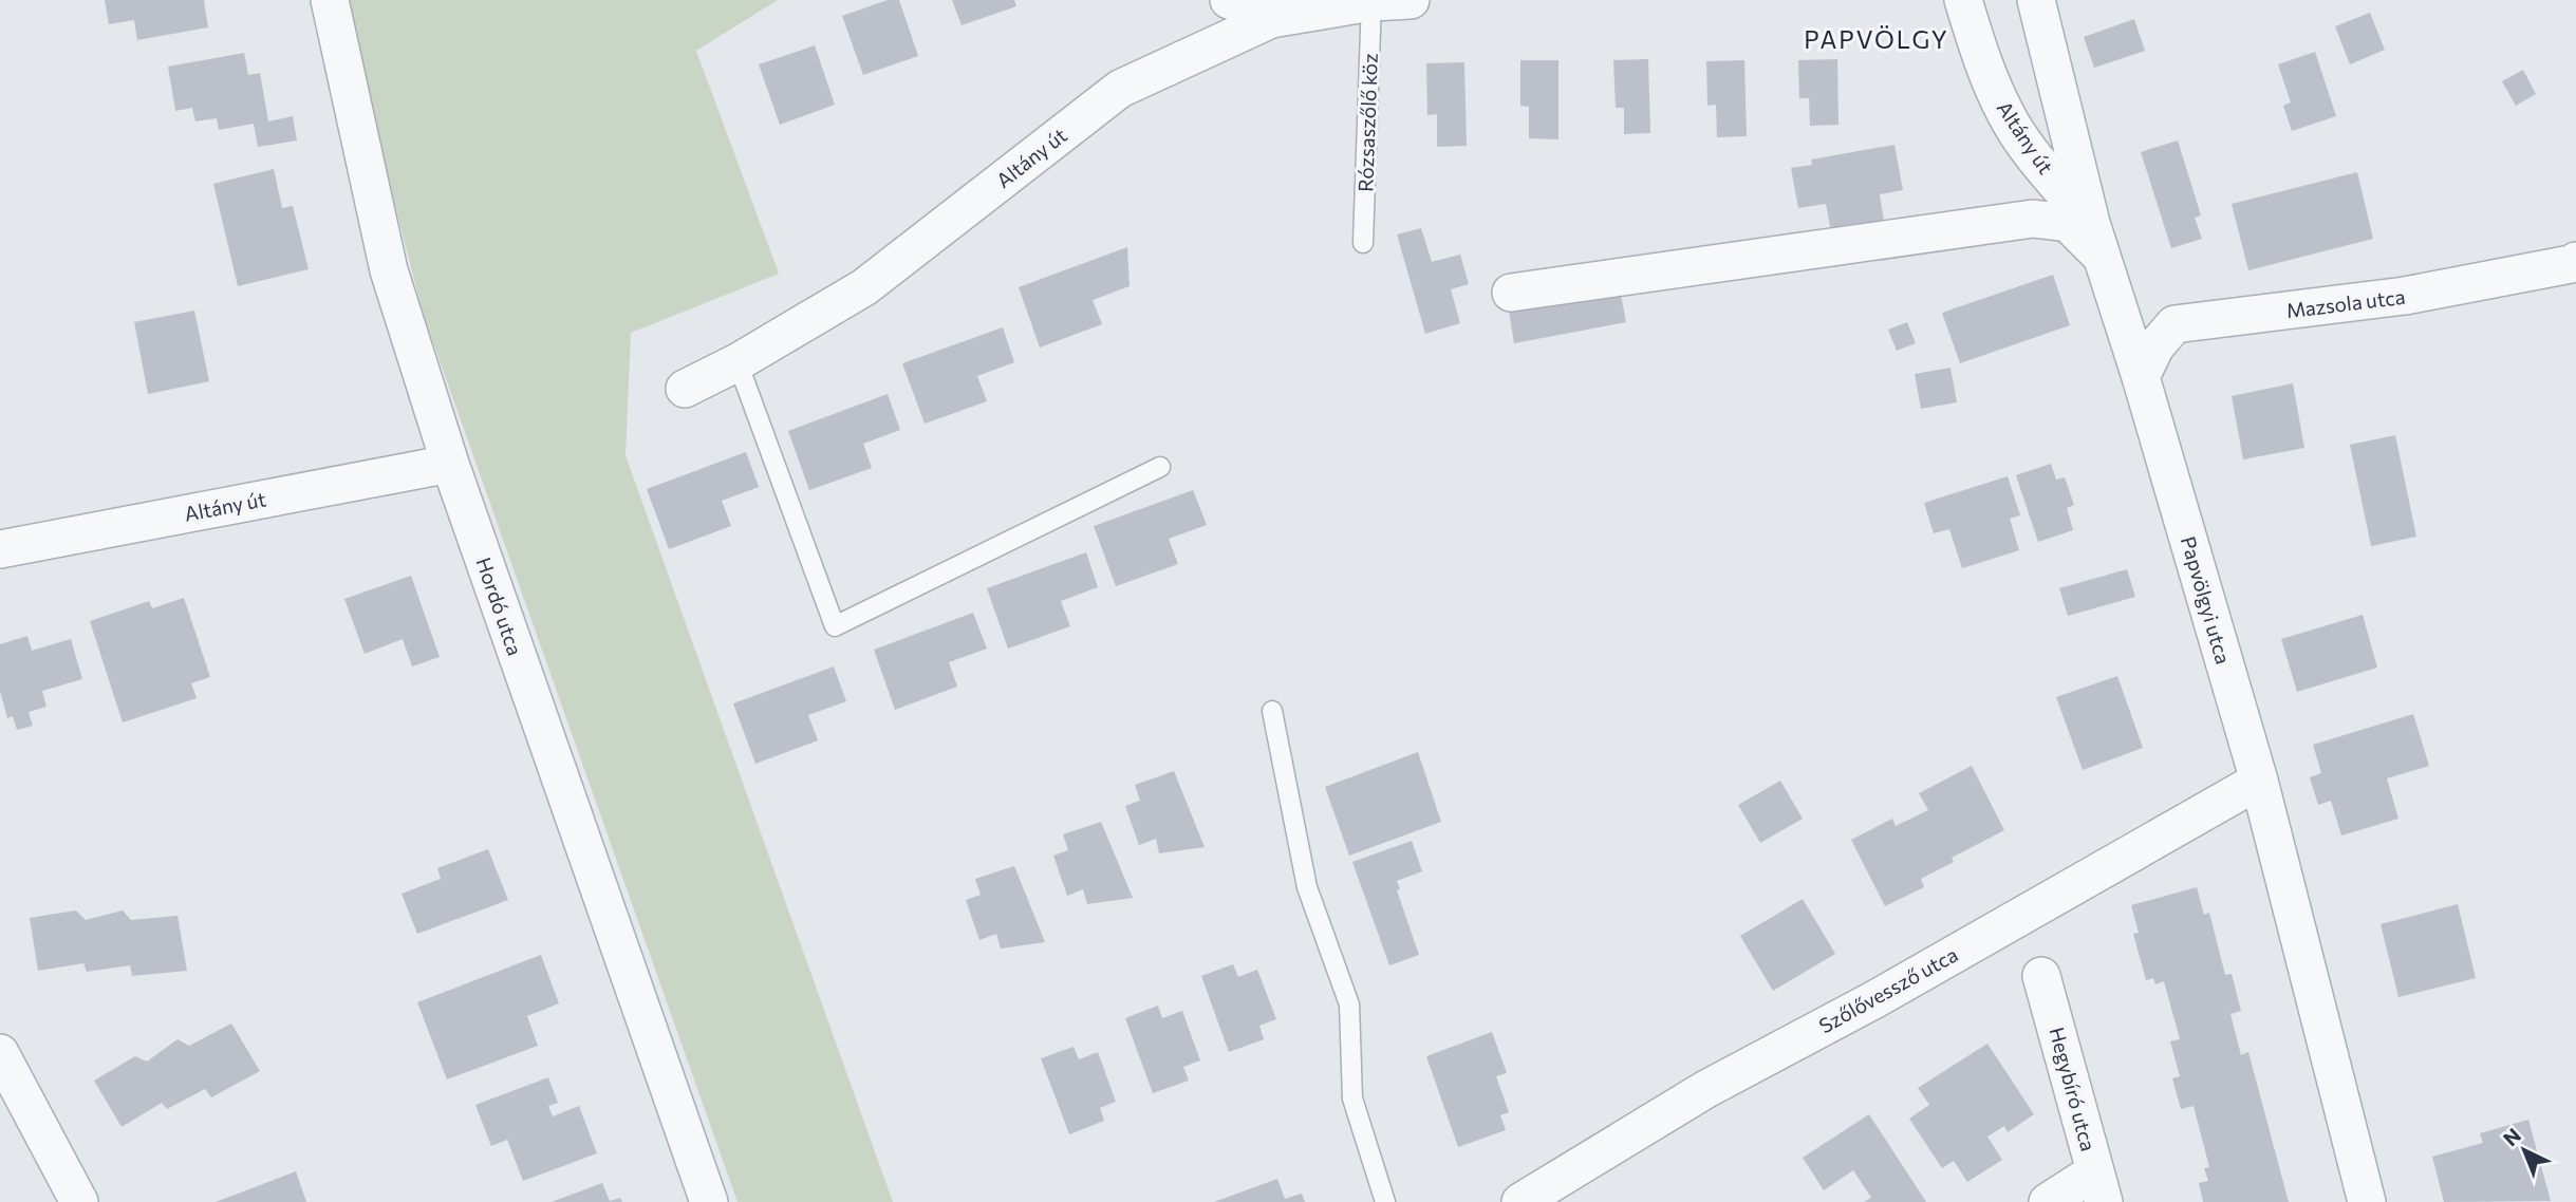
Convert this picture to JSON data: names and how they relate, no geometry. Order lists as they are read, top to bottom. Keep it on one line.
{"streets":{"street":["Altány út","Mazsola utca","Papvölgyi utca","Hordó utca","Szőlővessző utca","Hegybíró utca"],"lane":["Rózsaszőlő köz"]},"crossings":[["Rózsaszőlő köz","Altány út"],["Altány út","Papvölgyi utca"],["Altány út","Hordó utca"],["Mazsola utca","Papvölgyi utca"],["Papvölgyi utca","Szőlővessző utca"]],"districts":["PAPVÖLGY"],"north":"top left"}
